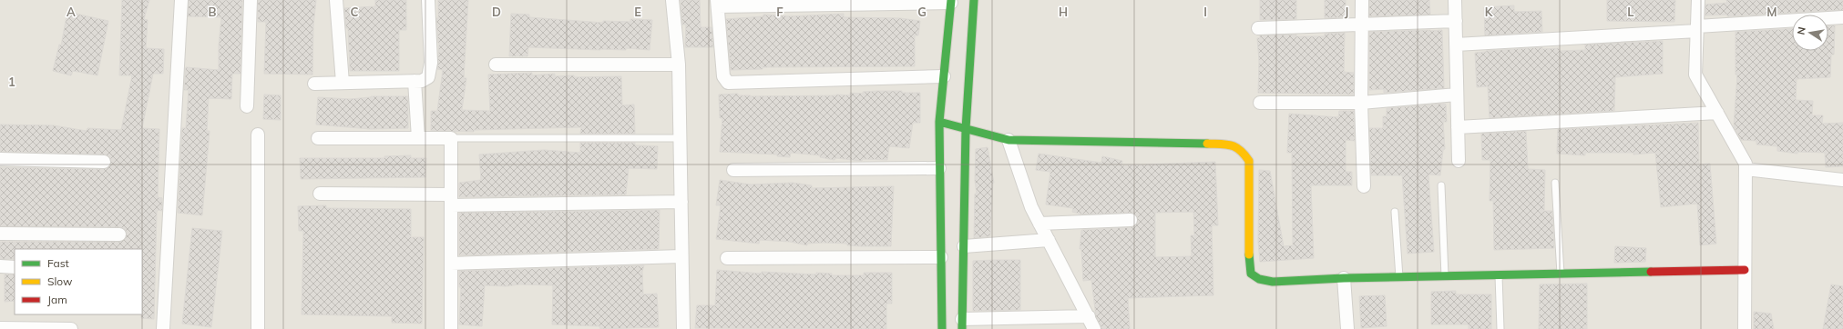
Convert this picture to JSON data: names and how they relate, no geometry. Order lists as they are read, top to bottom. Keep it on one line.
{"legend":["Fast","Slow","Jam"],"north":"left","grid":{"columns":["A","B","C","D","E","F","G","H","I","J","K","L","M"],"rows":["1"]}}
